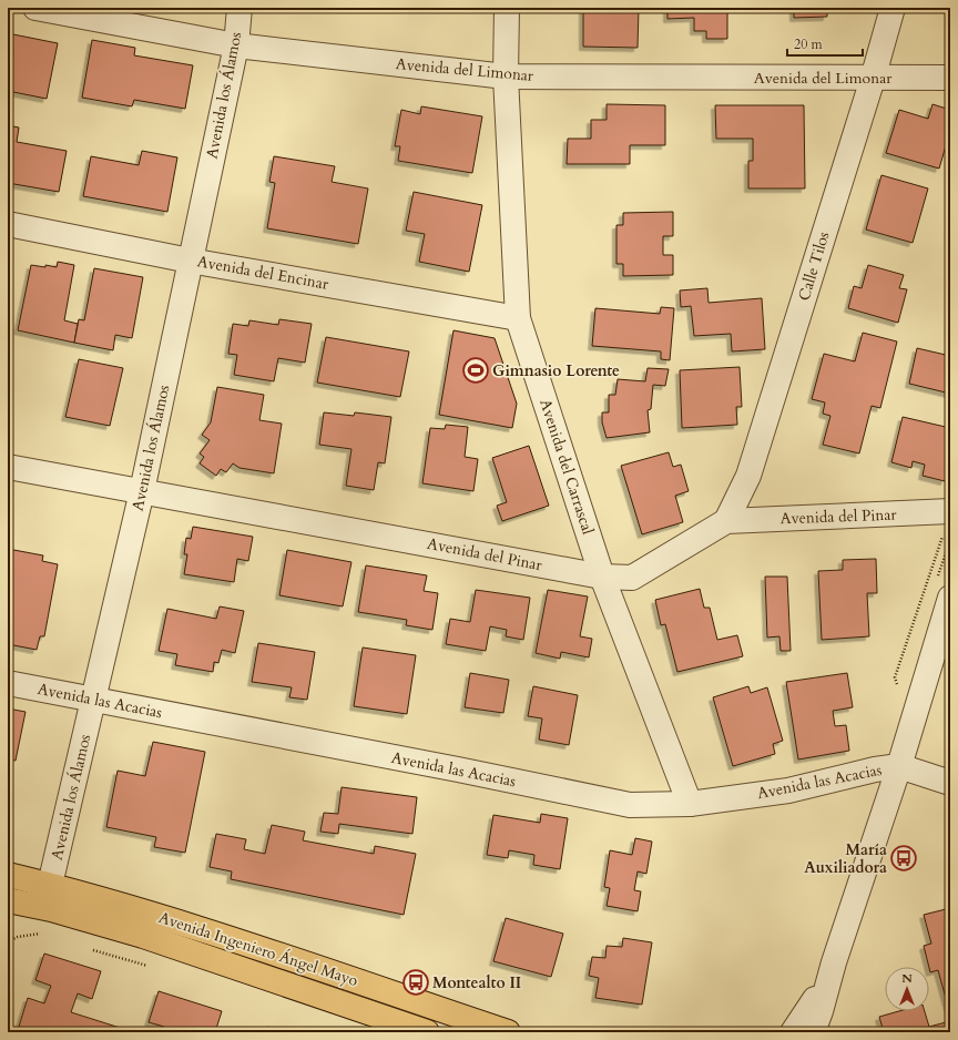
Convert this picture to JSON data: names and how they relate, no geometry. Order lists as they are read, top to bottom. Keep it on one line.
{"streets":{"main road":["Avenida Ingeniero Ángel Mayo"],"street":["Avenida del Limonar","Avenida los Álamos","Calle Tilos","Avenida del Encinar","Avenida del Carrascal","Avenida del Pinar","Avenida las Acacias"]},"crossings":[["Avenida del Limonar","Avenida los Álamos"],["Avenida del Limonar","Calle Tilos"],["Avenida del Limonar","Avenida del Carrascal"],["Avenida los Álamos","Avenida del Encinar"],["Avenida los Álamos","Avenida del Pinar"],["Avenida los Álamos","Avenida las Acacias"],["Avenida los Álamos","Avenida Ingeniero Ángel Mayo"],["Calle Tilos","Avenida del Pinar"],["Avenida del Encinar","Avenida del Carrascal"],["Avenida del Carrascal","Avenida del Pinar"],["Avenida del Carrascal","Avenida las Acacias"]],"places":{"sports":["Gimnasio Lorente"],"bus stop":["María Auxiliadora","Montealto II"]},"scale_bar":"20 m","north":"top"}
